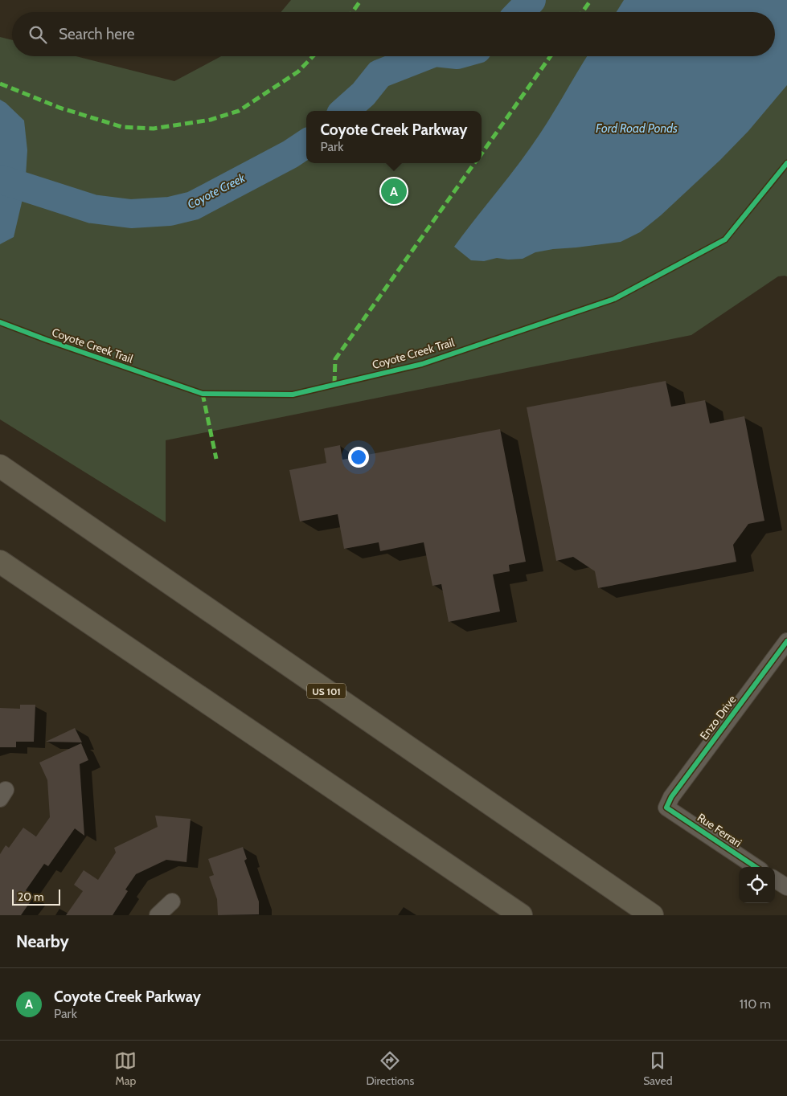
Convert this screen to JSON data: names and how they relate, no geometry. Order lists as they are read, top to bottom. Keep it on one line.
{"streets":{"highway":["US 101"],"street":["Enzo Drive","Rue Ferrari"],"cycle path":["Coyote Creek Trail"]},"crossings":[["Enzo Drive","Rue Ferrari"]],"water":["Ford Road Ponds","Coyote Creek"],"scale_bar":"20 m","page":{"search":"Search here","popup":["Coyote Creek Parkway","Park"],"pins":"A","scale":"20 m","heading":"Nearby","list":[{"mark":"A","name":"Coyote Creek Parkway","note":"Park","value":"110 m"}],"nav":["Map","Directions","Saved"]}}
